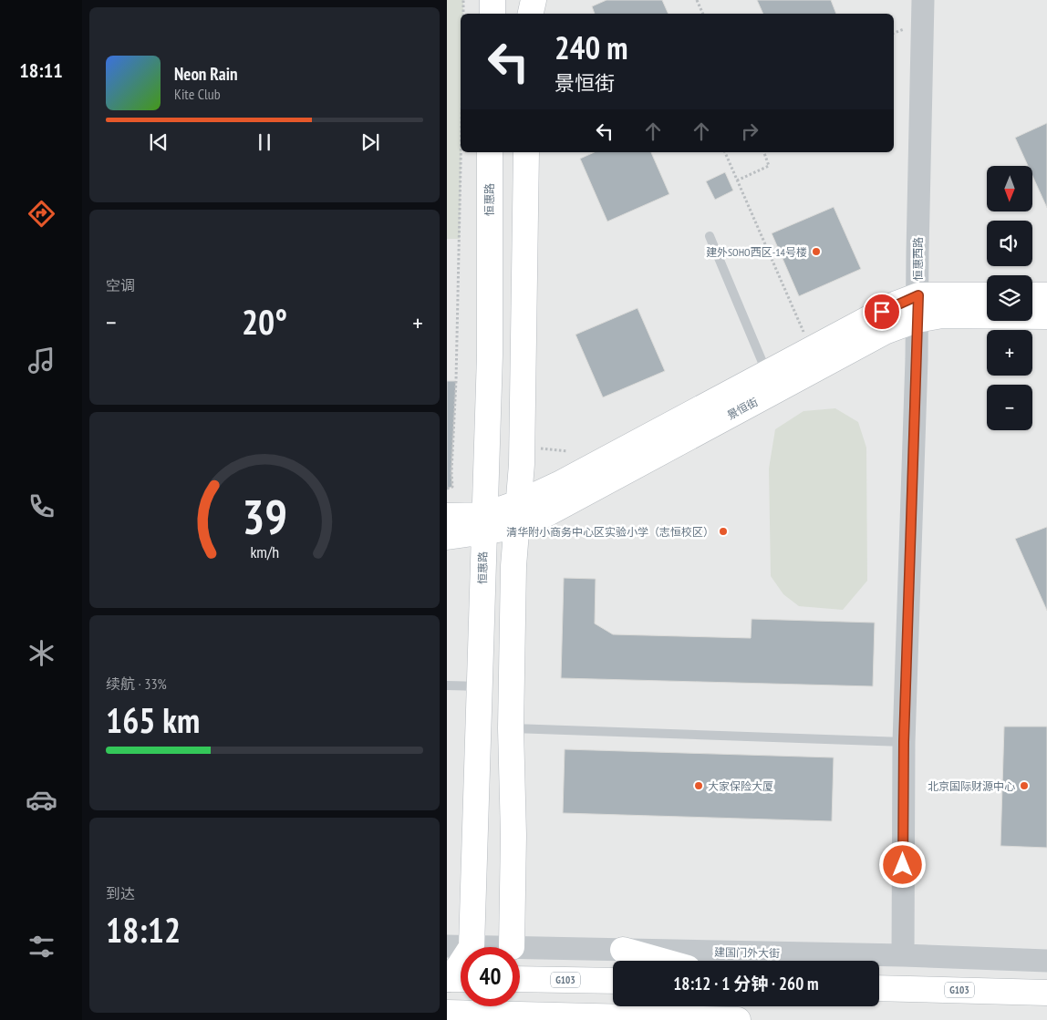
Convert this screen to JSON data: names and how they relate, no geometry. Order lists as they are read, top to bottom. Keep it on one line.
{"streets":{"main road":["恒惠路","景恒街","G103"],"street":["恒惠西路","建国门外大街"]},"crossings":[["恒惠路","景恒街"],["恒惠路","建国门外大街"],["恒惠西路","景恒街"],["恒惠西路","建国门外大街"]],"places":["建外SOHO西区-14号楼","清华附小商务中心区实验小学（志恒校区）","大家保险大厦","北京国际财源中心"],"north":"bottom","page":{"tabs":"18:11","turn":["240 m","景恒街"],"song":["Neon Rain","Kite Club"],"map_buttons":["+","−"],"tile":["空调",["续航 · 33%","165 km"],["到达","18:12"]],"heat":["−","20°","+"],"limit":"40","trip":"18:12 · 1 分钟 · 260 m","gauge":["39","km/h"]}}
